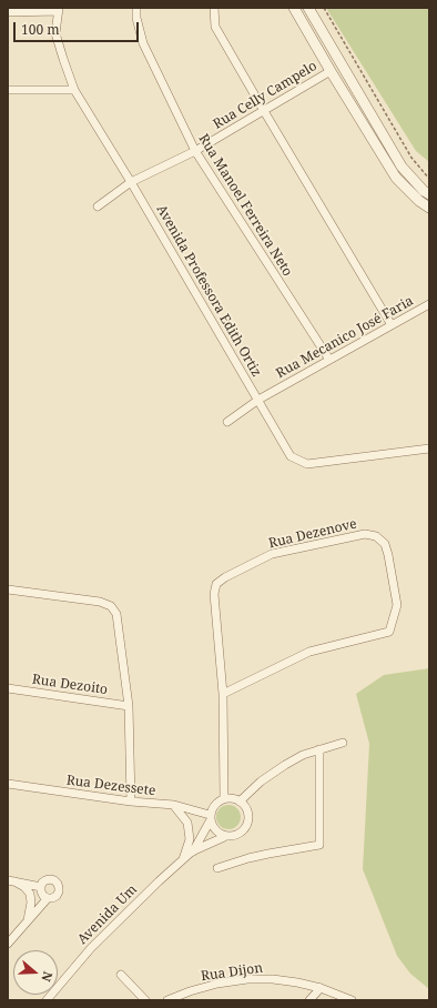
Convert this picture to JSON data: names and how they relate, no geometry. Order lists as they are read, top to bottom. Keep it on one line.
{"streets":{"street":["Rua Celly Campelo","Rua Manoel Ferreira Neto","Avenida Professora Edith Ortiz","Rua Mecanico José Faria","Rua Dezenove","Rua Dezoito","Rua Dezessete","Avenida Um","Rua Dijon"]},"crossings":[["Rua Celly Campelo","Rua Manoel Ferreira Neto"],["Rua Celly Campelo","Avenida Professora Edith Ortiz"],["Rua Manoel Ferreira Neto","Rua Mecanico José Faria"],["Avenida Professora Edith Ortiz","Rua Mecanico José Faria"],["Rua Dezenove","Rua Dezessete"],["Rua Dezenove","Avenida Um"],["Rua Dezessete","Avenida Um"]],"scale_bar":"100 m","north":"right"}
